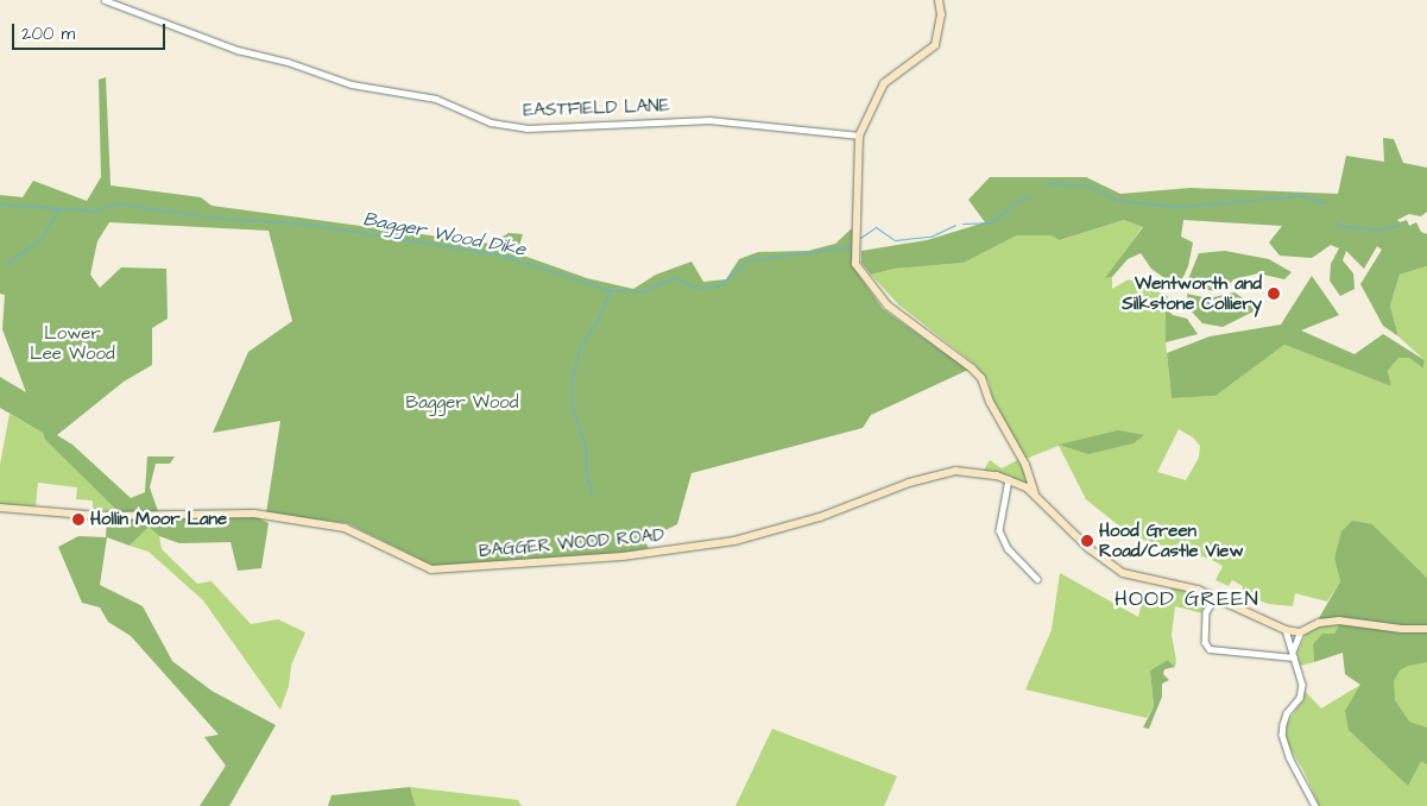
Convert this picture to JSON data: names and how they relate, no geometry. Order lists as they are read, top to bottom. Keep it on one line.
{"streets":{"street":["EASTFIELD LANE","BAGGER WOOD ROAD"]},"districts":["HOOD GREEN"],"water":["Bagger Wood Dike"],"parks":["Lower Lee Wood","Bagger Wood"],"places":["Wentworth and Silkstone Colliery","Hollin Moor Lane","Hood Green Road/Castle View"],"scale_bar":"200 m"}
